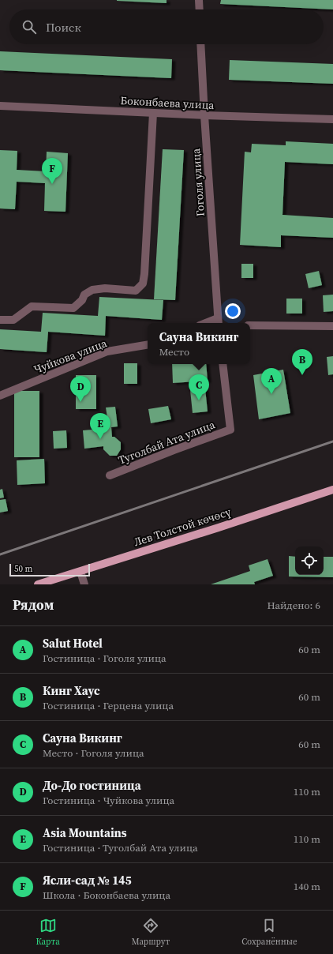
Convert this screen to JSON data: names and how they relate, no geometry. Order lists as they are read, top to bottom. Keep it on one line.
{"streets":{"main road":["Лев Толстой көчөсү"],"street":["Боконбаева улица","Гоголя улица","Чуйкова улица","Туголбай Ата улица"]},"crossings":[["Боконбаева улица","Гоголя улица"]],"scale_bar":"50 m","page":{"search":"Поиск","pins":["F","B","A","C","D","E"],"popup":["Сауна Викинг","Место"],"scale":"50 m","heading":["Рядом","Найдено: 6"],"list":[{"mark":"A","name":"Salut Hotel","note":"Гостиница · Гоголя улица","value":"60 m"},{"mark":"B","name":"Кинг Хаус","note":"Гостиница · Герцена улица","value":"60 m"},{"mark":"C","name":"Сауна Викинг","note":"Место · Гоголя улица","value":"60 m"},{"mark":"D","name":"До-До гостиница","note":"Гостиница · Чуйкова улица","value":"110 m"},{"mark":"E","name":"Asia Mountains","note":"Гостиница · Туголбай Ата улица","value":"110 m"},{"mark":"F","name":"Ясли-сад № 145","note":"Школа · Боконбаева улица","value":"140 m"}],"nav":["Карта","Маршрут","Сохранённые"]}}
